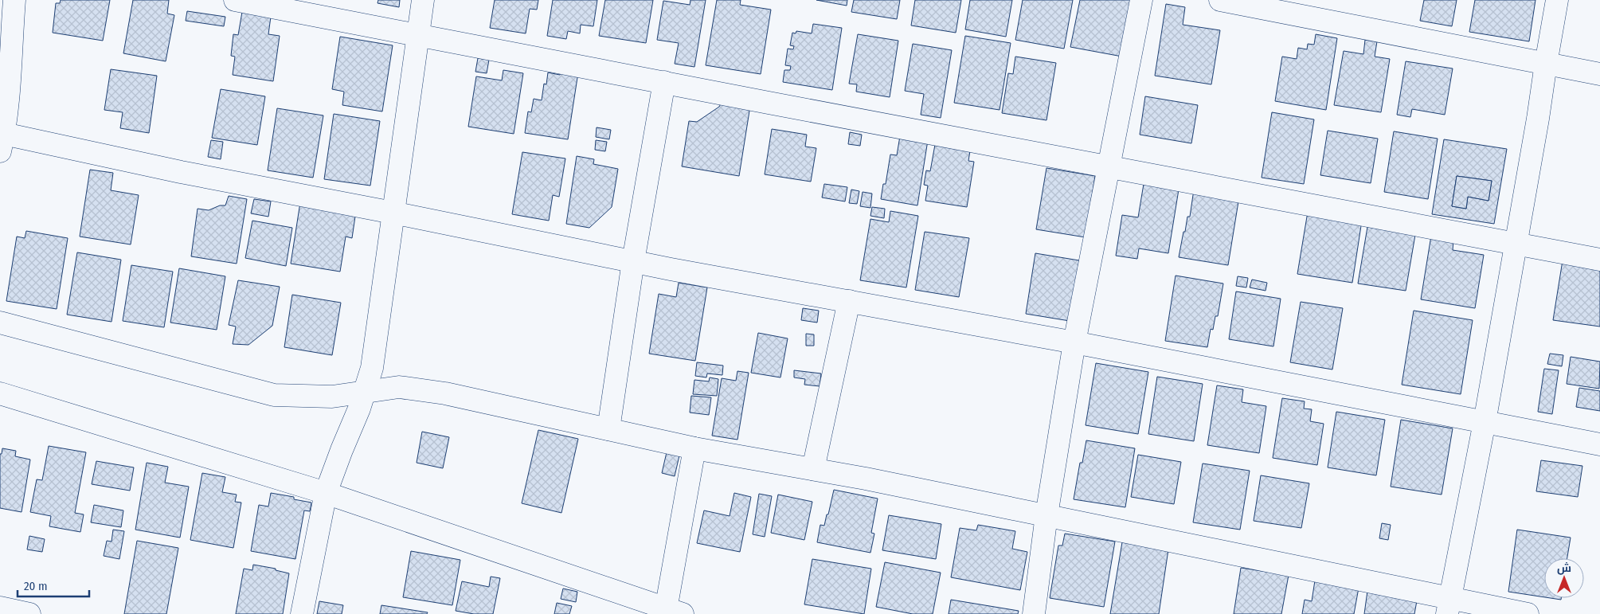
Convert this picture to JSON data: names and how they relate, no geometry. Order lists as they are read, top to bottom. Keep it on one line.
{"scale_bar":"20 m","north":"top"}
